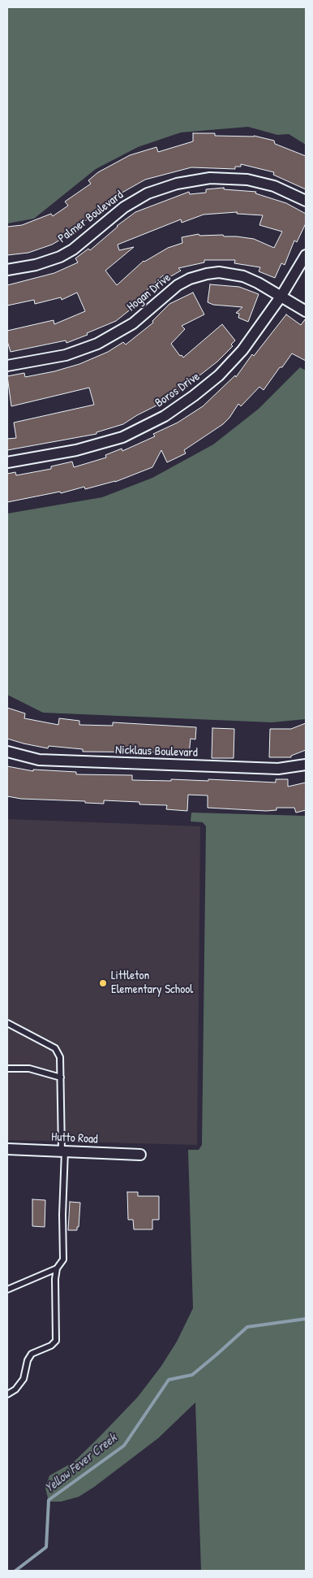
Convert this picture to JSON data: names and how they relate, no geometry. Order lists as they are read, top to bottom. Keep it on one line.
{"streets":{"street":["Palmer Boulevard","Hogan Drive","Boros Drive","Nicklaus Boulevard","Hutto Road"]},"crossings":[["Hogan Drive","Boros Drive"]],"water":["Yellow Fever Creek"],"places":["Littleton Elementary School"]}
